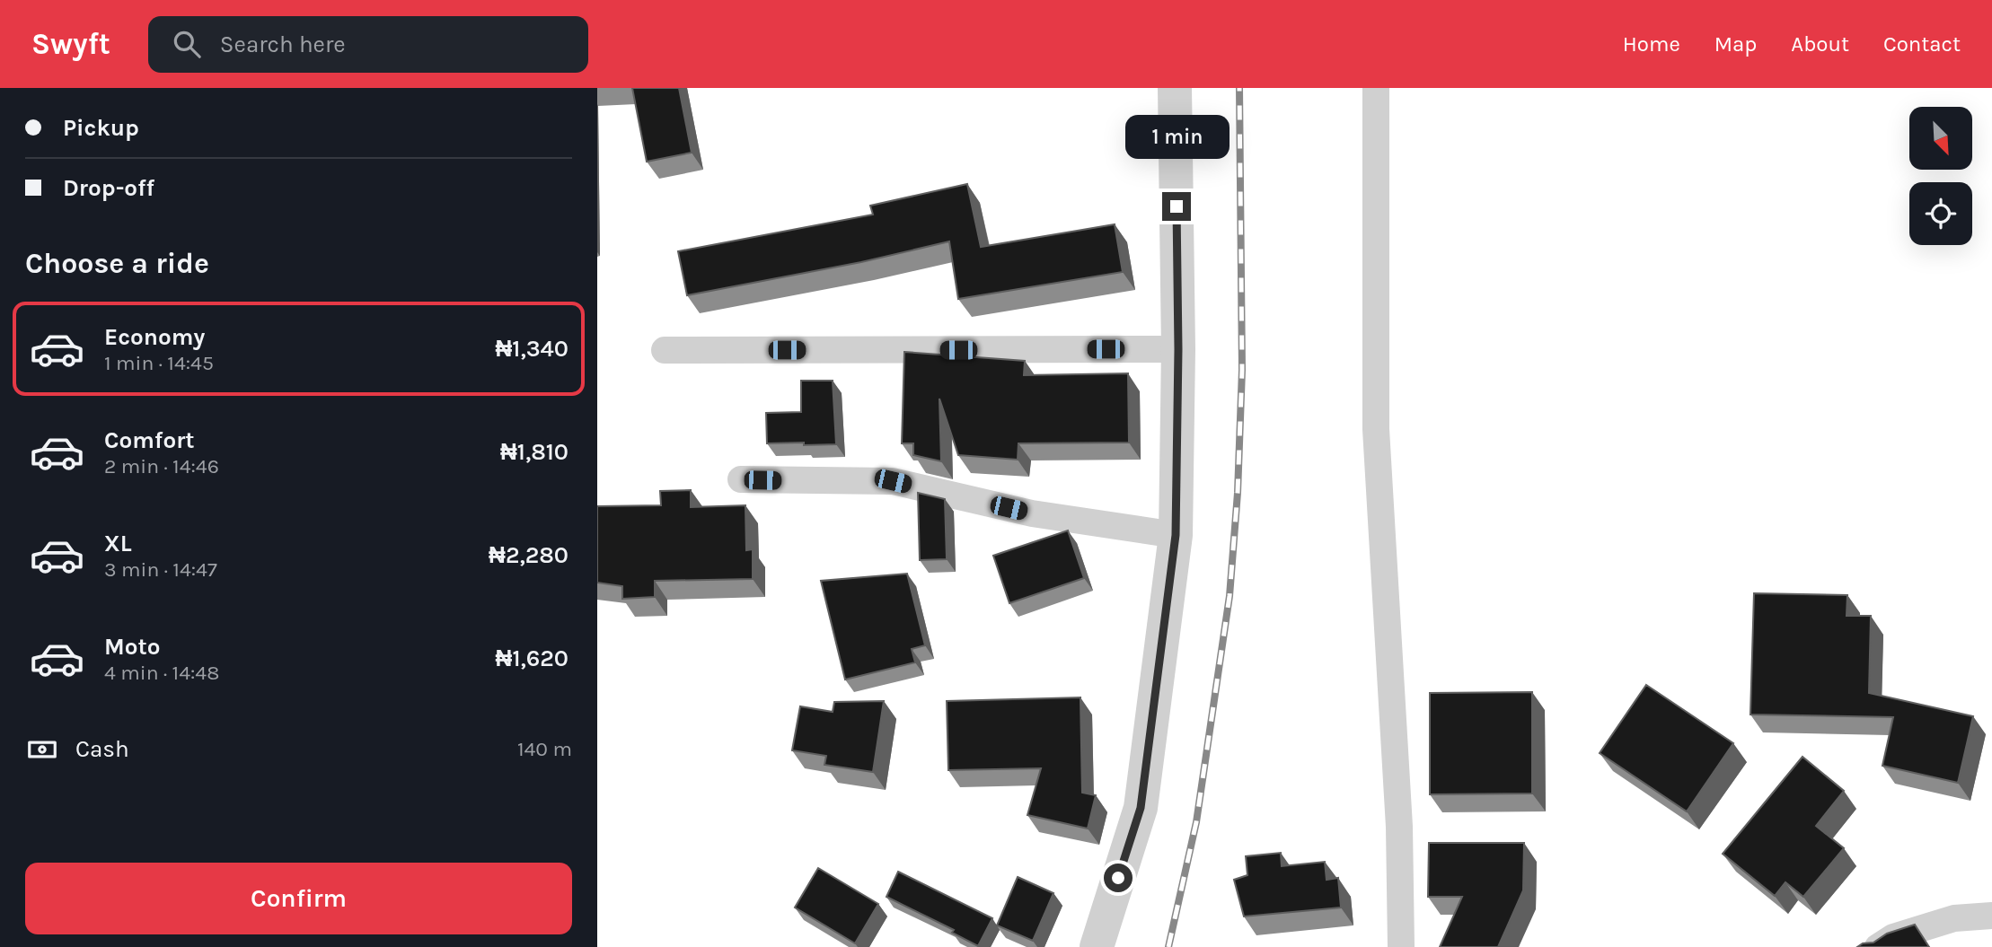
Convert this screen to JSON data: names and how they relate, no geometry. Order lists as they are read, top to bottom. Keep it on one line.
{"north":"bottom right","page":{"header":"Swyft","search":"Search here","nav":["Home","Map","About","Contact"],"banner":["Pickup","Drop-off"],"bubble":"1 min","heading":"Choose a ride","list":[{"name":"Economy","note":"1 min · 14:45","value":"₦1,340"},{"name":"Comfort","note":"2 min · 14:46","value":"₦1,810"},{"name":"XL","note":"3 min · 14:47","value":"₦2,280"},{"name":"Moto","note":"4 min · 14:48","value":"₦1,620"}],"pay":["Cash","140 m"],"buttons":"Confirm"}}
